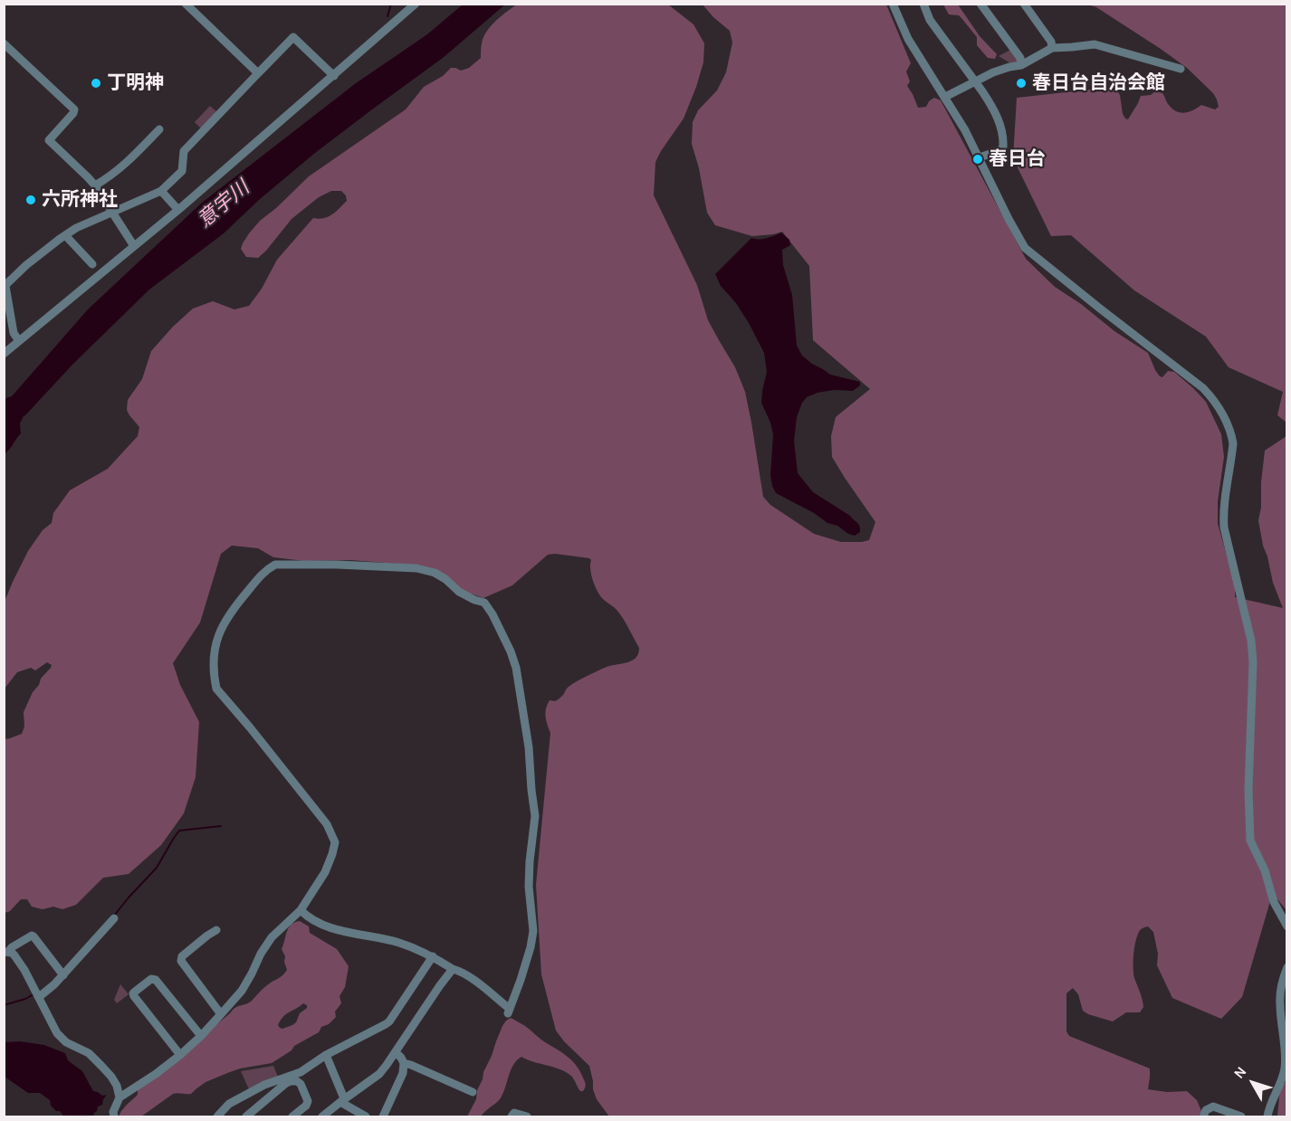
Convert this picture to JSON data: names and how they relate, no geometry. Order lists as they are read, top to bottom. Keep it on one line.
{"water":["意宇川"],"places":["丁明神","春日台自治会館","春日台","六所神社"],"north":"top left"}
